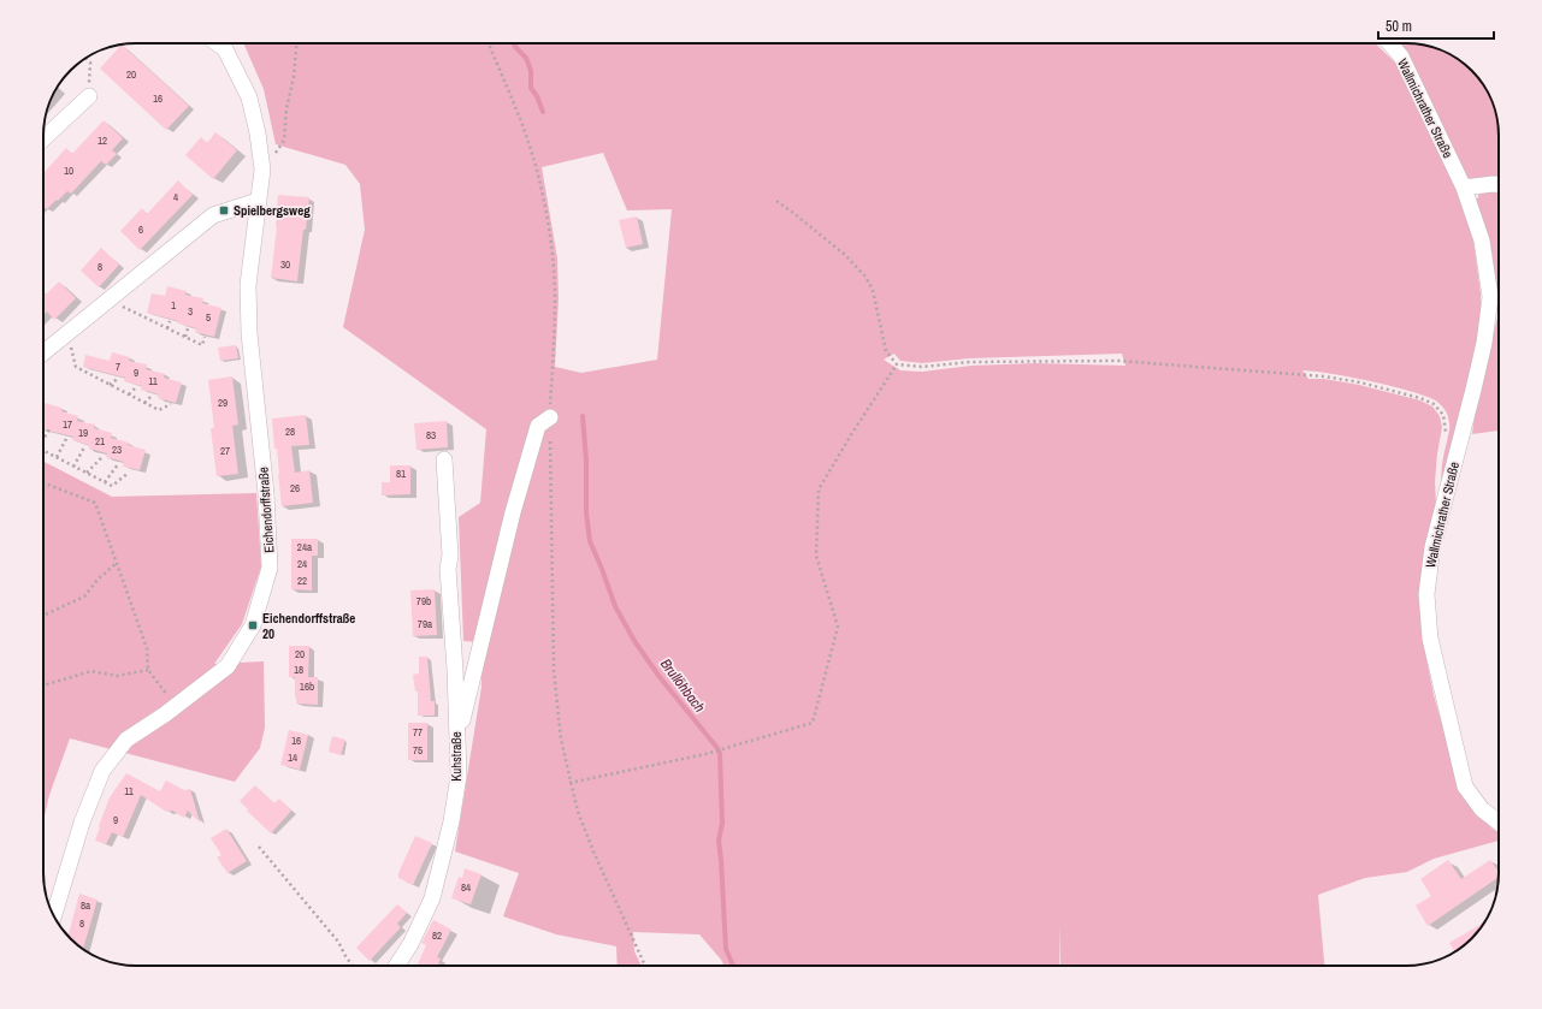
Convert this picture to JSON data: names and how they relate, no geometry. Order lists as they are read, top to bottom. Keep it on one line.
{"streets":{"street":["Wallmichrather Straße","Eichendorffstraße","Kuhstraße"]},"water":["Brullöhbach"],"places":{"transit":["Spielbergsweg","Eichendorffstraße 20"]},"house_numbers":["20","16","12","10","4","6","30","8","1","3","5","7","9","11","29","17","28","19","83","21","23","27","81","26","24a","24","22","79b","79a","20","18","16b","77","16","75","14","11","9","84","8a","8","82"],"scale_bar":"50 m"}
